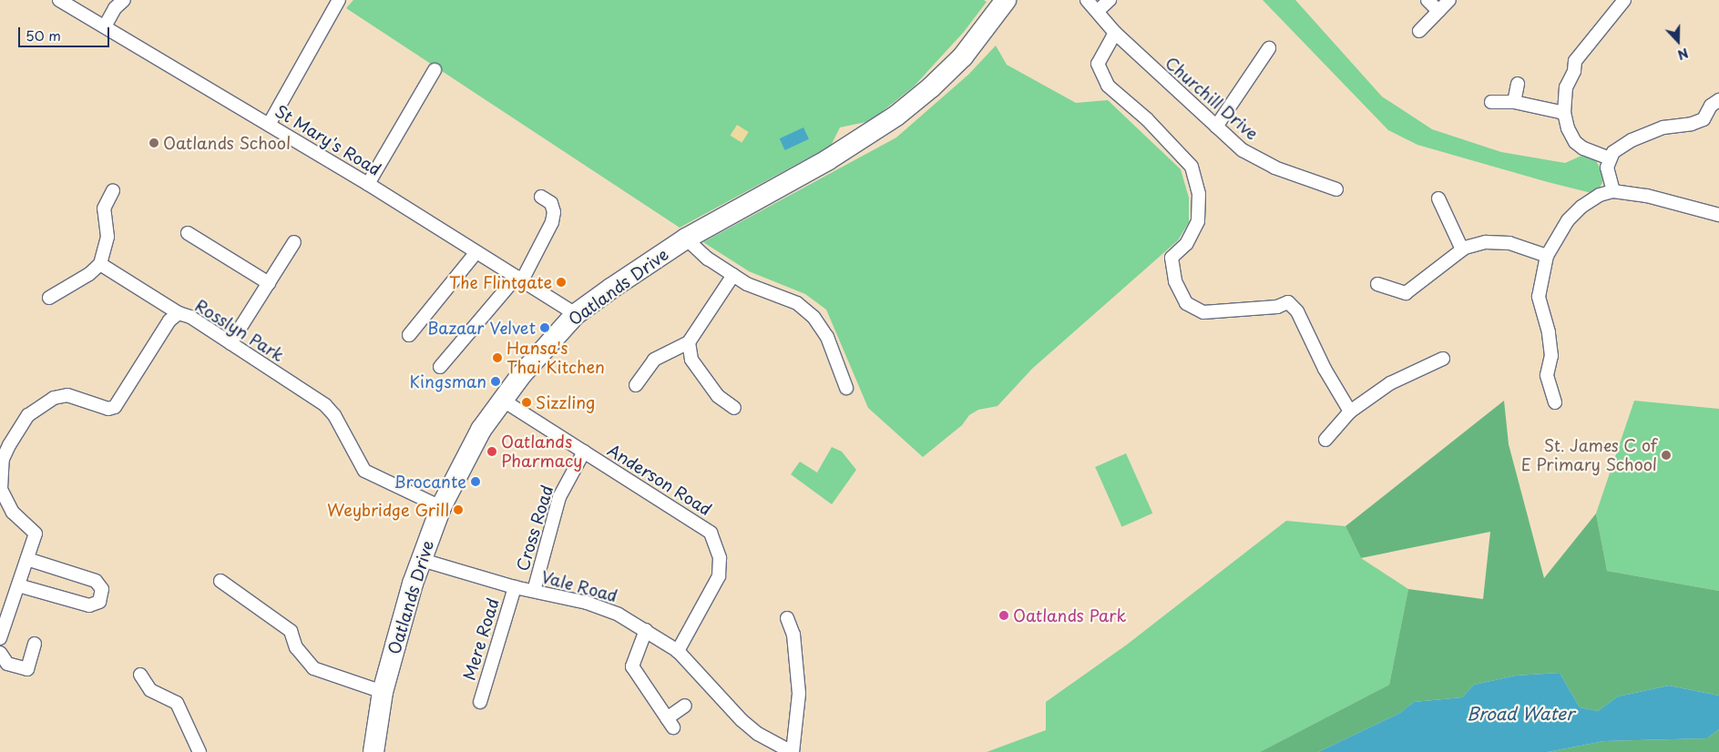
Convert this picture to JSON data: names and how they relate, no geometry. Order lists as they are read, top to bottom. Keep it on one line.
{"streets":{"main road":["Oatlands Drive"],"street":["Churchill Drive","St Mary's Road","Rosslyn Park","Anderson Road","Cross Road","Vale Road","Mere Road"]},"crossings":[["St Mary's Road","Oatlands Drive"],["Oatlands Drive","Rosslyn Park"],["Oatlands Drive","Anderson Road"],["Oatlands Drive","Vale Road"],["Anderson Road","Cross Road"],["Anderson Road","Vale Road"],["Cross Road","Vale Road"],["Vale Road","Mere Road"]],"water":["Broad Water"],"places":["Oatlands School","The Flintgate","Bazaar Velvet","Hansa's Thai Kitchen","Kingsman","Sizzling","Oatlands Pharmacy","St. James C of E Primary School","Brocante","Weybridge Grill","Oatlands Park"],"scale_bar":"50 m","north":"bottom"}
